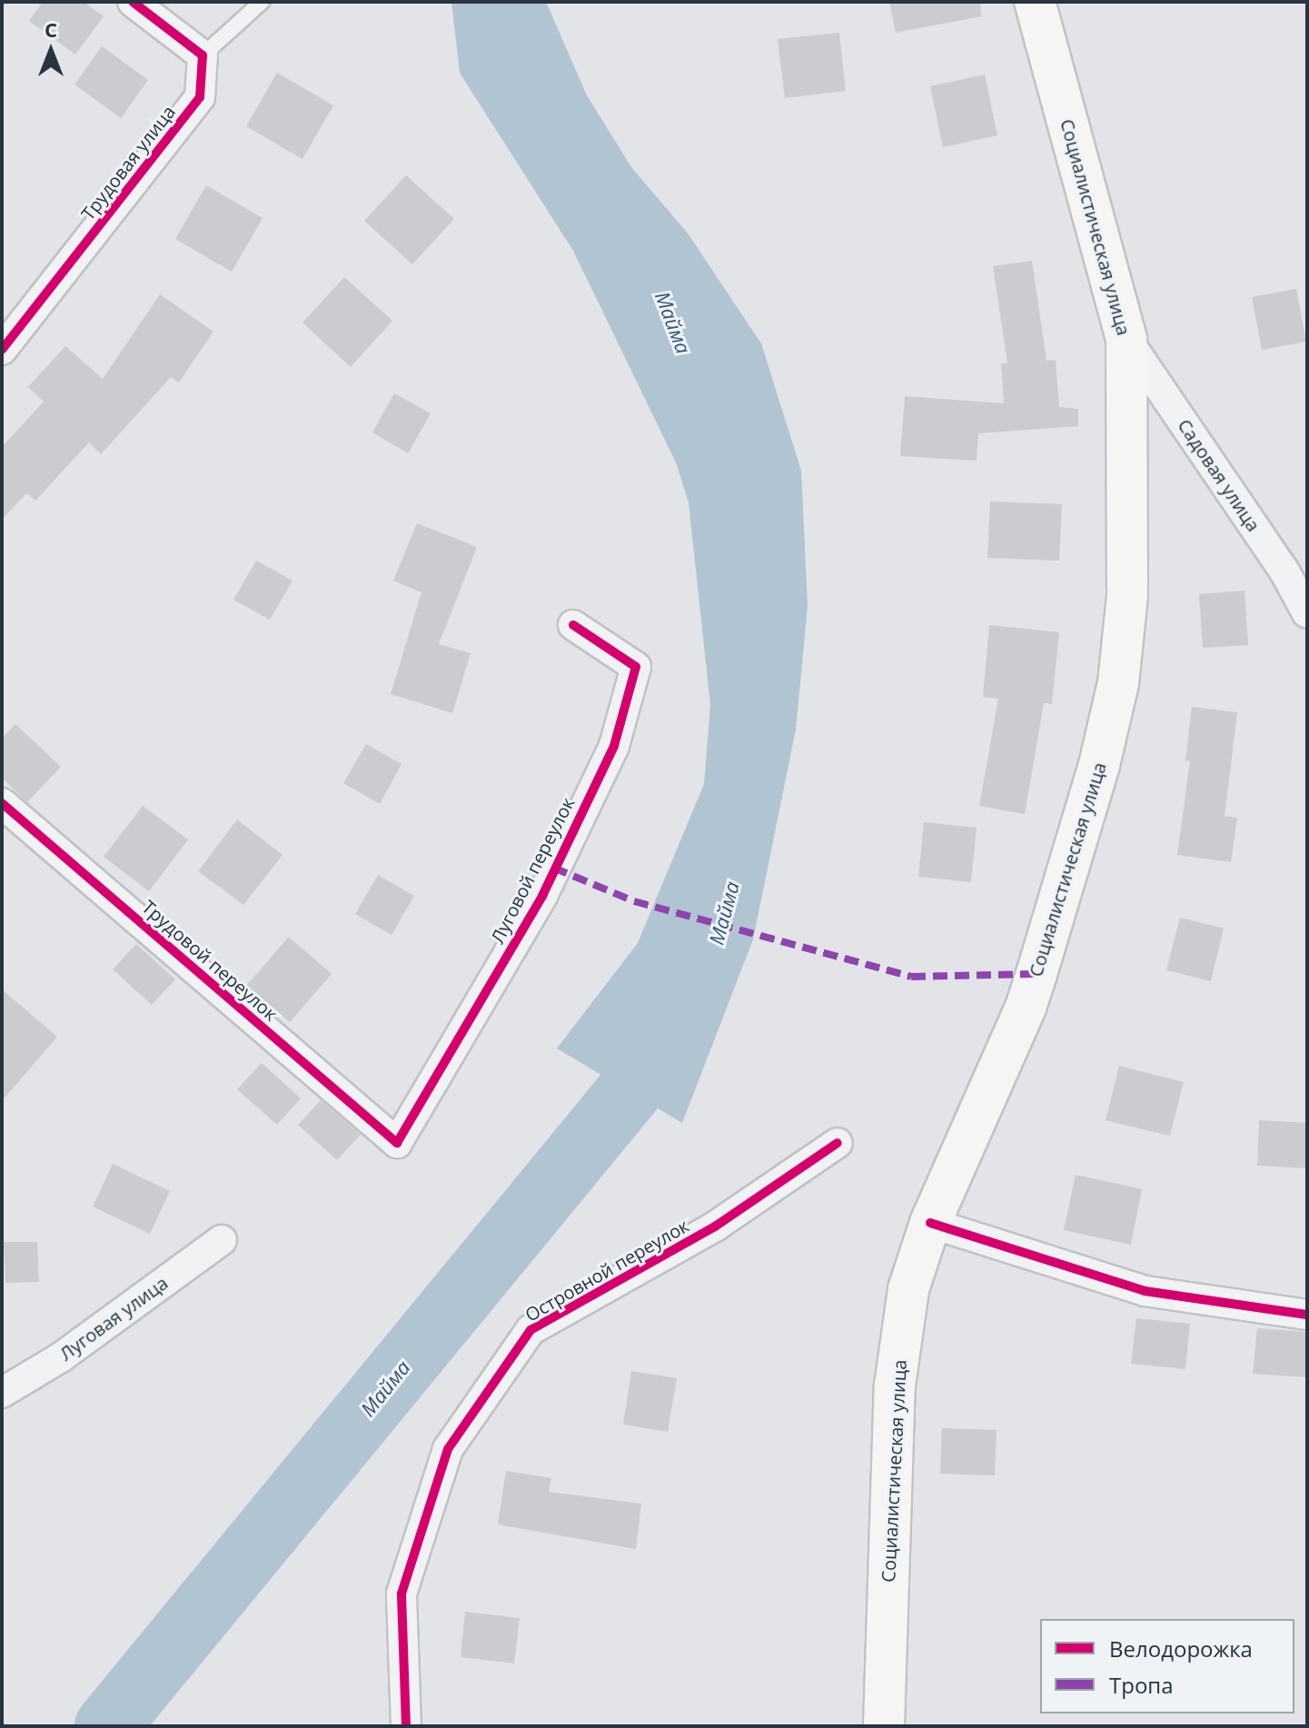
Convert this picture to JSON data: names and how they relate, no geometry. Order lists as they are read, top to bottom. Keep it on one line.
{"streets":{"main road":["Социалистическая улица"],"street":["Трудовая улица","Садовая улица","Луговой переулок","Трудовой переулок","Островной переулок","Луговая улица"]},"crossings":[["Социалистическая улица","Садовая улица"],["Луговой переулок","Трудовой переулок"]],"water":["Майма"],"legend":["Велодорожка","Тропа"],"north":"top"}
